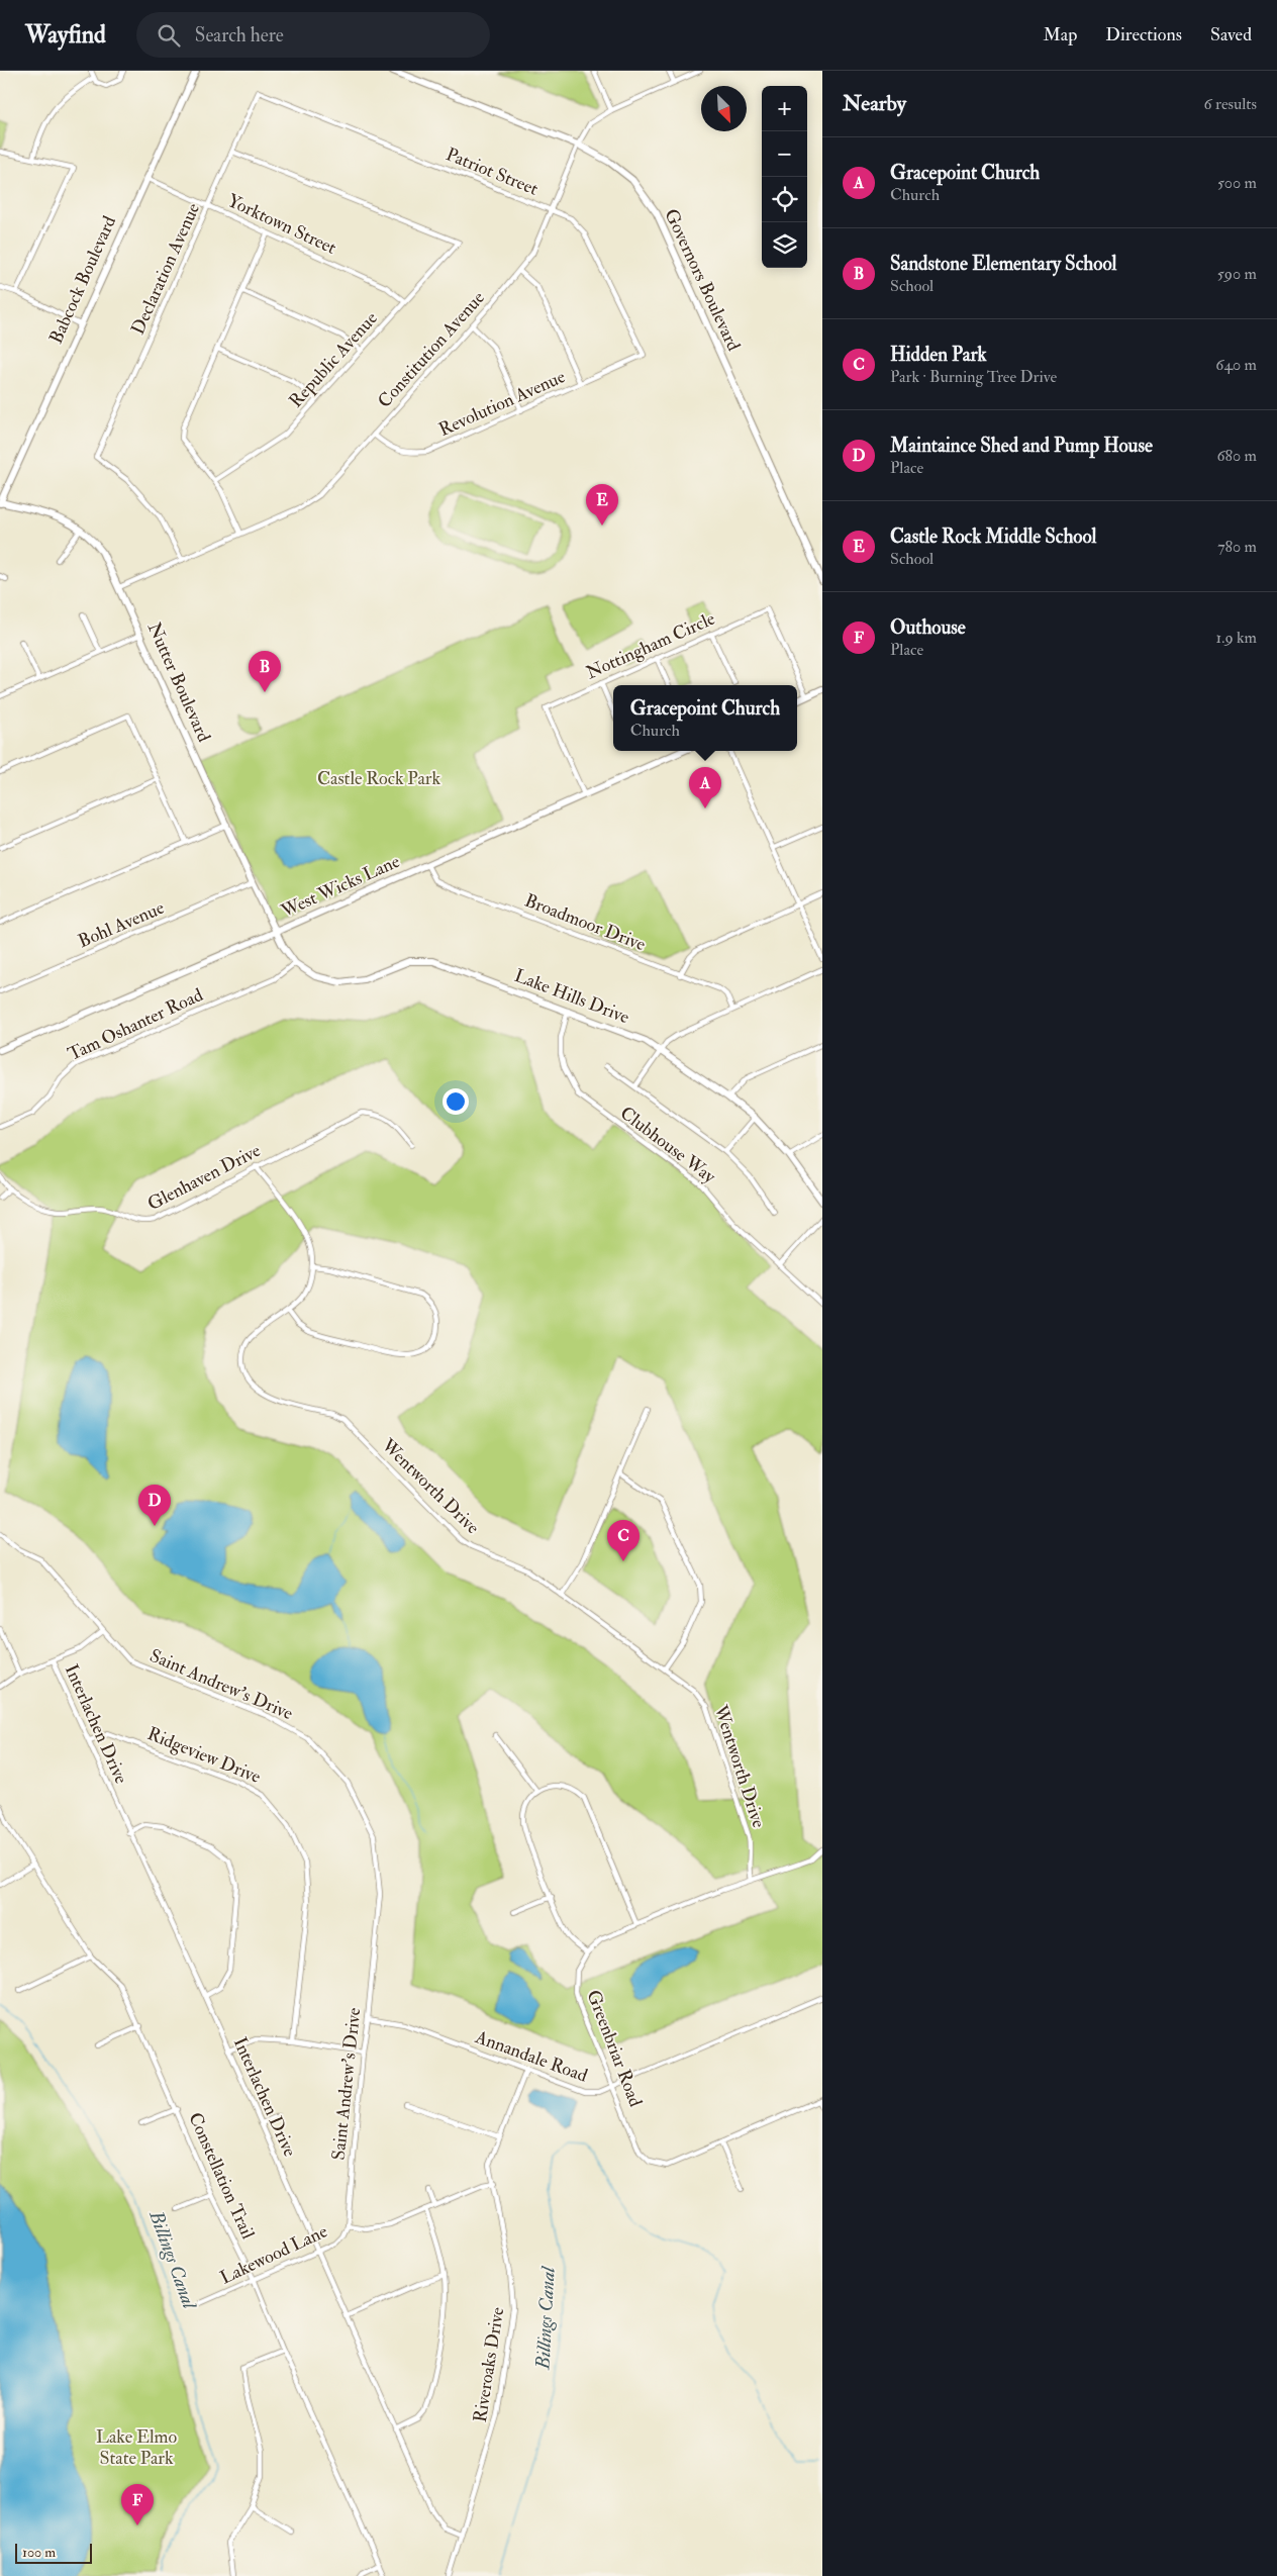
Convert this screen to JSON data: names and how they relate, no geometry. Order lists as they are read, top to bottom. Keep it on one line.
{"streets":{"street":["Patriot Street","Yorktown Street","Declaration Avenue","Babcock Boulevard","Governors Boulevard","Constitution Avenue","Republic Avenue","Revolution Avenue","Nottingham Circle","Nutter Boulevard","West Wicks Lane","Broadmoor Drive","Bohl Avenue","Lake Hills Drive","Tam Oshanter Road","Clubhouse Way","Glenhaven Drive","Wentworth Drive","Saint Andrew's Drive","Interlachen Drive","Ridgeview Drive","Greenbriar Road","Annandale Road","Constellation Trail","Lakewood Lane","Riveroaks Drive"]},"crossings":[["Patriot Street","Declaration Avenue"],["Patriot Street","Constitution Avenue"],["Patriot Street","Revolution Avenue"],["Yorktown Street","Declaration Avenue"],["Yorktown Street","Babcock Boulevard"],["Yorktown Street","Republic Avenue"],["Declaration Avenue","Constitution Avenue"],["Declaration Avenue","Republic Avenue"],["Babcock Boulevard","Nutter Boulevard"],["Governors Boulevard","Constitution Avenue"],["Constitution Avenue","Revolution Avenue"],["Constitution Avenue","Nutter Boulevard"],["Nottingham Circle","West Wicks Lane"],["Nutter Boulevard","West Wicks Lane"],["Nutter Boulevard","Bohl Avenue"],["Nutter Boulevard","Lake Hills Drive"],["West Wicks Lane","Broadmoor Drive"],["West Wicks Lane","Lake Hills Drive"],["Lake Hills Drive","Tam Oshanter Road"],["Lake Hills Drive","Clubhouse Way"],["Glenhaven Drive","Wentworth Drive"],["Wentworth Drive","Greenbriar Road"],["Saint Andrew's Drive","Annandale Road"],["Saint Andrew's Drive","Lakewood Lane"],["Interlachen Drive","Ridgeview Drive"],["Interlachen Drive","Lakewood Lane"],["Interlachen Drive","Riveroaks Drive"],["Greenbriar Road","Annandale Road"],["Annandale Road","Riveroaks Drive"],["Constellation Trail","Lakewood Lane"],["Lakewood Lane","Riveroaks Drive"]],"water":["Billings Canal"],"parks":["Castle Rock Park","Lake Elmo State Park"],"scale_bar":"100 m","north":"bottom right","page":{"header":"Wayfind","search":"Search here","nav":["Map","Directions","Saved"],"heading":["Nearby","6 results"],"map_buttons":["+","−"],"list":[{"mark":"A","name":"Gracepoint Church","note":"Church","value":"500 m"},{"mark":"B","name":"Sandstone Elementary School","note":"School","value":"590 m"},{"mark":"C","name":"Hidden Park","note":"Park · Burning Tree Drive","value":"640 m"},{"mark":"D","name":"Maintaince Shed and Pump House","note":"Place","value":"680 m"},{"mark":"E","name":"Castle Rock Middle School","note":"School","value":"780 m"},{"mark":"F","name":"Outhouse","note":"Place","value":"1.9 km"}],"pins":["E","B","A","D","C","F"],"popup":["Gracepoint Church","Church"],"scale":"100 m"}}
